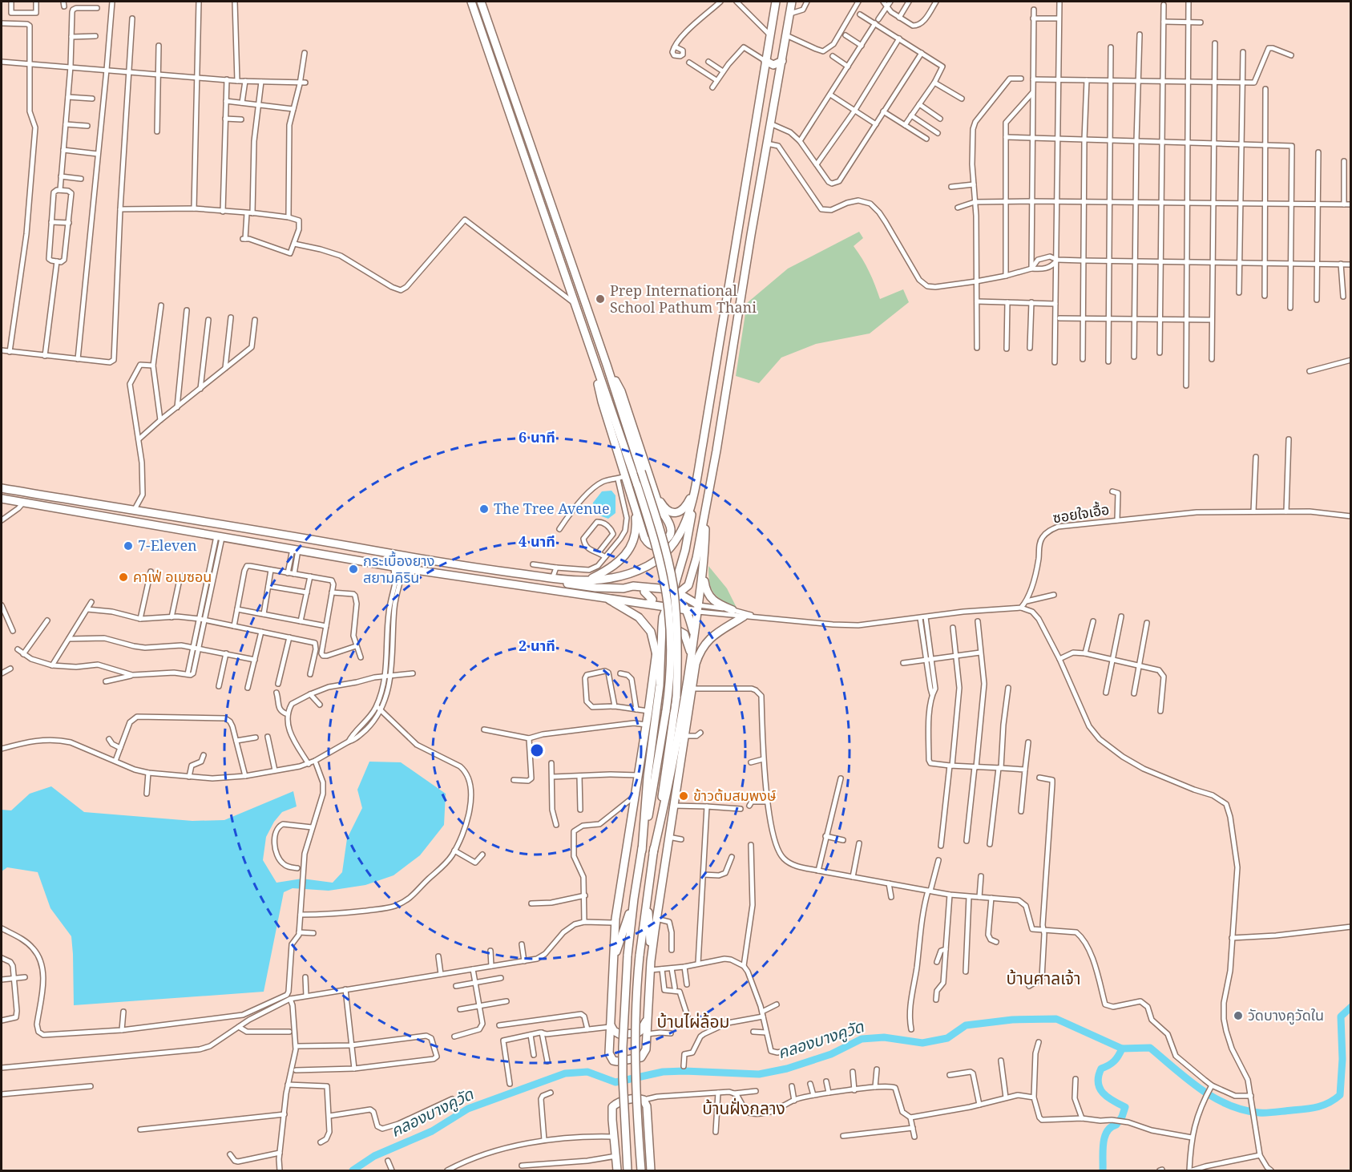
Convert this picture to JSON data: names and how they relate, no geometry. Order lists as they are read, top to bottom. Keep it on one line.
{"streets":{"street":["ซอยใจเอื้อ"]},"districts":["บ้านศาลเจ้า","บ้านไผ่ล้อม","บ้านฝั่งกลาง"],"water":["คลองบางคูวัด"],"places":["Prep International School Pathum Thani","The Tree Avenue","7-Eleven","กระเบื้องยาง สยามคิริน","คาเฟ่ อเมซอน","ข้าวต้มสมพงษ์","วัดบางคูวัดใน"],"rings":["6 นาที","4 นาที","2 นาที"]}
